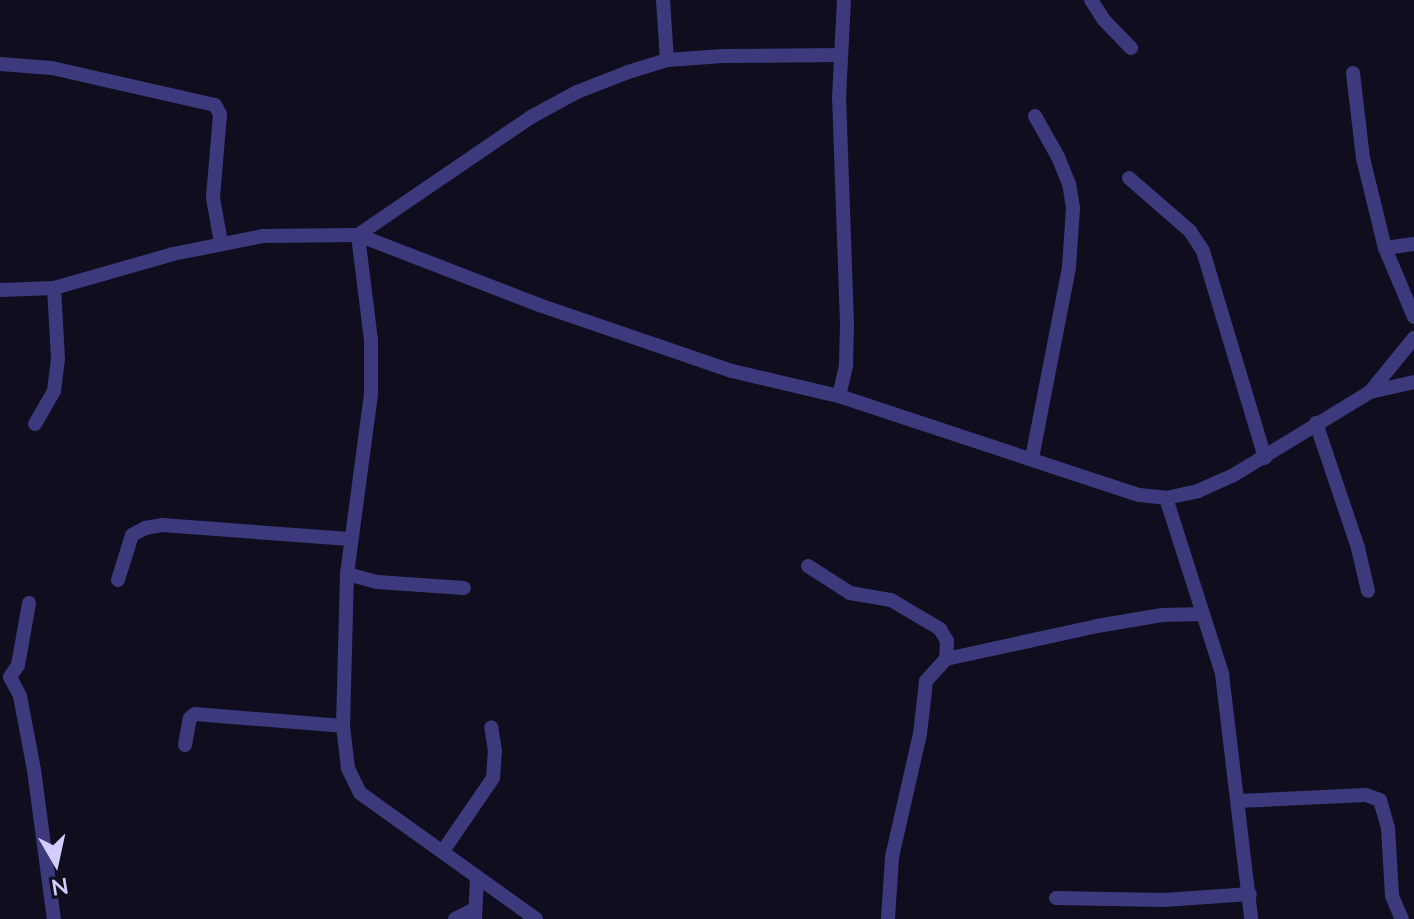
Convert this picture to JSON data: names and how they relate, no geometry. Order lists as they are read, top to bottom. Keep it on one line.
{"north":"bottom"}
